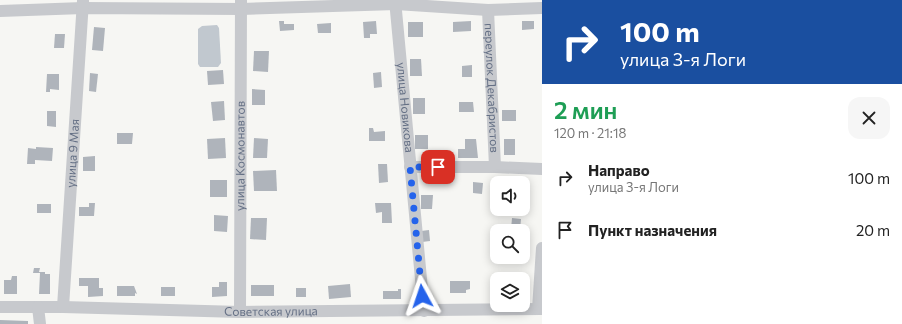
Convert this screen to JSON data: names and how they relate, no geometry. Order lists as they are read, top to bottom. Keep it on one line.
{"streets":{"street":["переулок Декабристов","улица Новикова","улица 9 Мая","улица Космонавтов","Советская улица"]},"crossings":[["улица Новикова","Советская улица"],["улица 9 Мая","Советская улица"],["улица Космонавтов","Советская улица"]],"page":{"turn":["100 m","улица 3-я Логи"],"heading":["2 мин","120 m · 21:18"],"list":[{"name":"Направо","note":"улица 3-я Логи","value":"100 m"},{"name":"Пункт назначения","value":"20 m"}]}}
